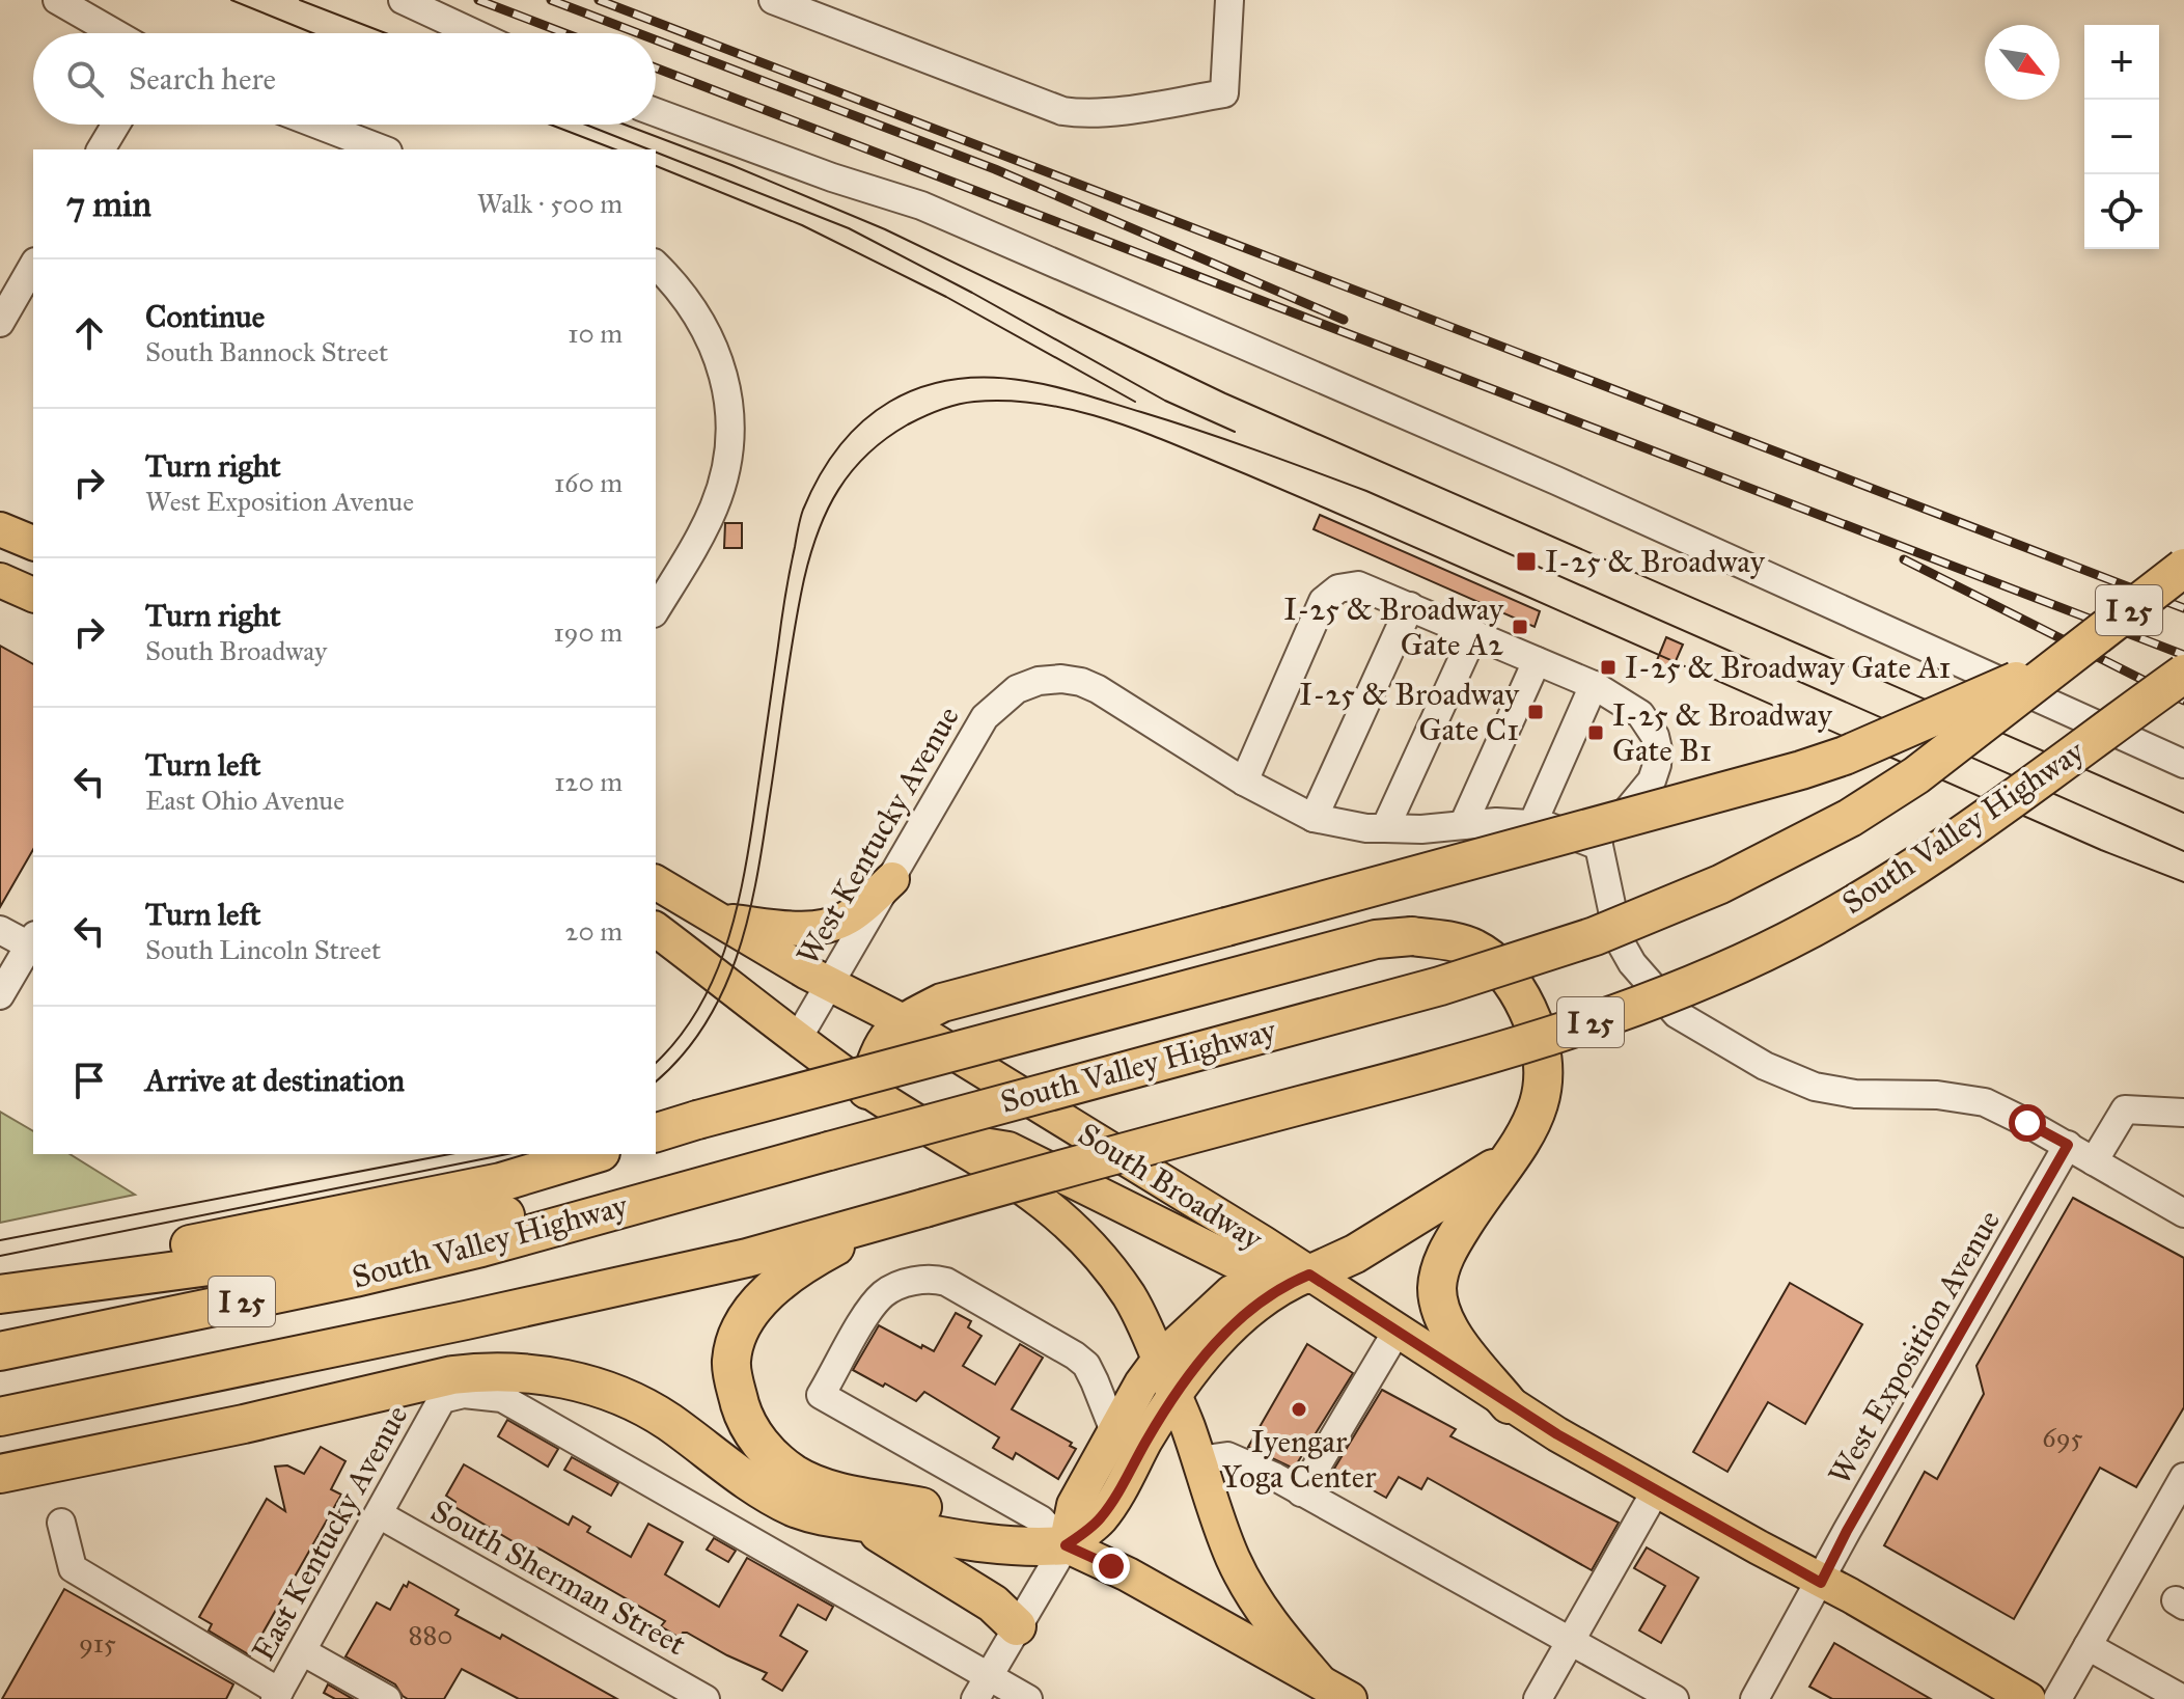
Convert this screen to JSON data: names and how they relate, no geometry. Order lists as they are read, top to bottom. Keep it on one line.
{"streets":{"highway":["I 25","South Valley Highway"],"main road":["South Broadway"],"street":["West Kentucky Avenue","West Exposition Avenue","East Kentucky Avenue","South Sherman Street"]},"crossings":[["West Kentucky Avenue","South Broadway"],["South Broadway","West Exposition Avenue"],["East Kentucky Avenue","South Sherman Street"]],"places":{"transit":["I-25 & Broadway","I-25 & Broadway Gate A2","I-25 & Broadway Gate A1","I-25 & Broadway Gate C1","I-25 & Broadway Gate B1"],"other":["Iyengar Yoga Center"]},"house_numbers":["695","880","915"],"north":"bottom right","page":{"map_buttons":["+","−"],"search":"Search here","heading":["7 min","Walk · 500 m"],"list":[["Continue","South Bannock Street","10 m"],["Turn right","West Exposition Avenue","160 m"],["Turn right","South Broadway","190 m"],["Turn left","East Ohio Avenue","120 m"],["Turn left","South Lincoln Street","20 m"],"Arrive at destination"]}}
